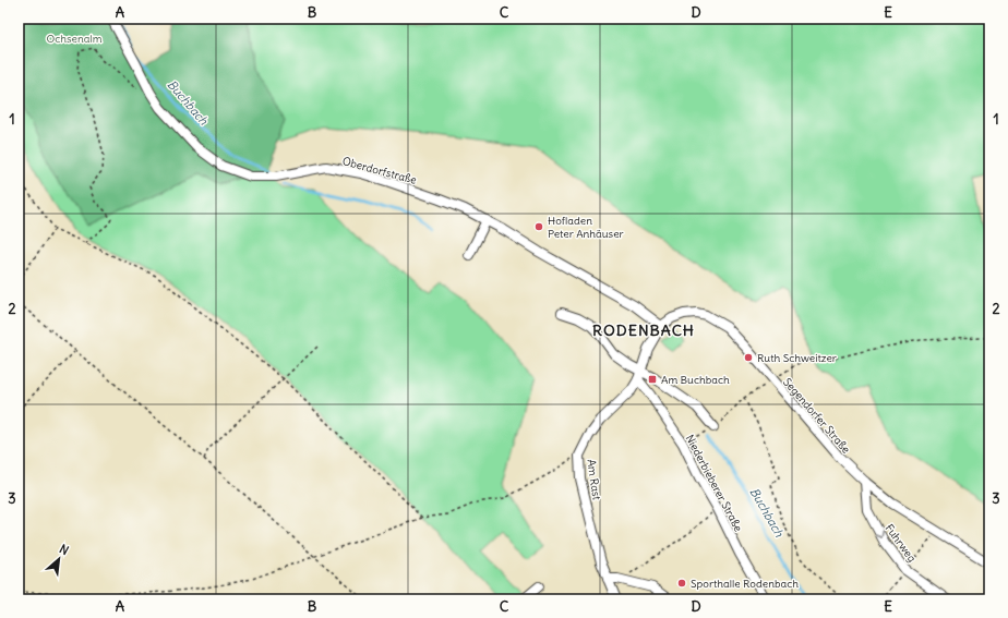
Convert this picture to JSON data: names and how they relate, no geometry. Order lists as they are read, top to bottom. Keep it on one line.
{"streets":{"street":["Oberdorfstraße","Segendorfer Straße","Am Rast","Niederbieberer Straße","Fuhrweg"]},"crossings":[["Oberdorfstraße","Segendorfer Straße"],["Segendorfer Straße","Fuhrweg"],["Am Rast","Niederbieberer Straße"]],"one_way":["Fuhrweg"],"districts":["RODENBACH"],"water":["Buchbach"],"parks":["Ochsenalm"],"places":{"other":["Hofladen Peter Anhäuser","Ruth Schweitzer","Sporthalle Rodenbach"],"transit":["Am Buchbach"]},"north":"top right","grid":{"columns":["A","B","C","D","E"],"rows":["1","2","3"]}}
